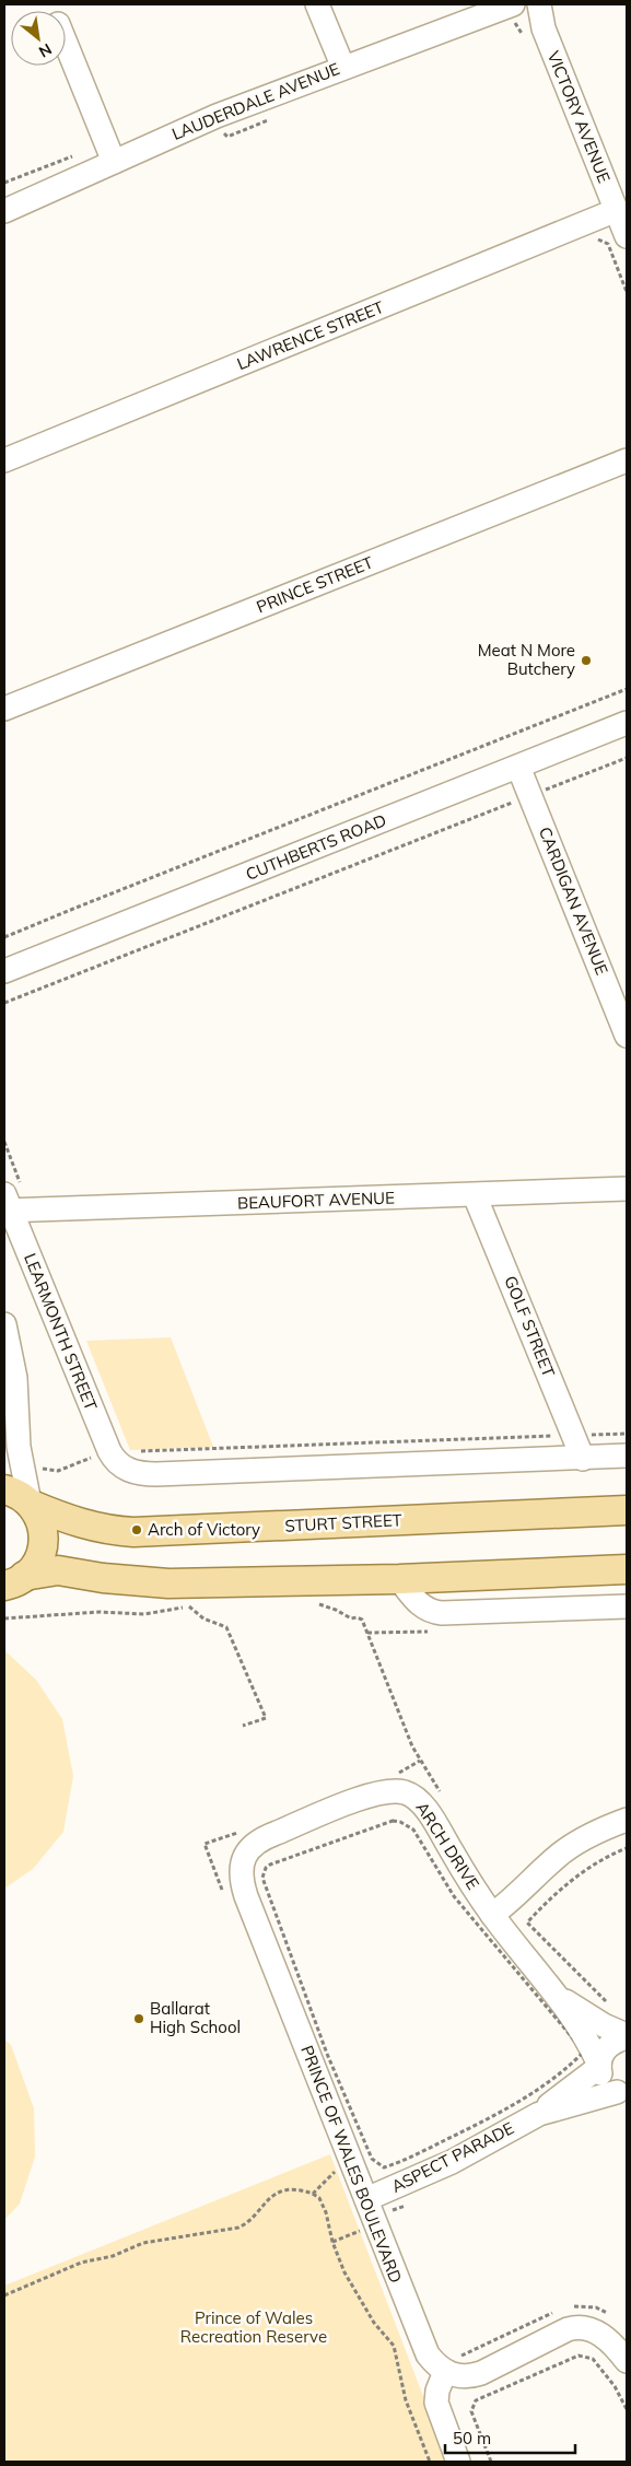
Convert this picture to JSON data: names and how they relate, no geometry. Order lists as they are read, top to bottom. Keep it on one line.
{"streets":{"main road":["STURT STREET"],"street":["LAUDERDALE AVENUE","VICTORY AVENUE","LAWRENCE STREET","PRINCE STREET","CUTHBERTS ROAD","CARDIGAN AVENUE","BEAUFORT AVENUE","GOLF STREET","LEARMONTH STREET","ARCH DRIVE","ASPECT PARADE","PRINCE OF WALES BOULEVARD"]},"crossings":[["VICTORY AVENUE","LAWRENCE STREET"],["CUTHBERTS ROAD","CARDIGAN AVENUE"],["BEAUFORT AVENUE","GOLF STREET"],["BEAUFORT AVENUE","LEARMONTH STREET"],["ARCH DRIVE","ASPECT PARADE"],["ARCH DRIVE","PRINCE OF WALES BOULEVARD"],["ASPECT PARADE","PRINCE OF WALES BOULEVARD"]],"parks":["Prince of Wales Recreation Reserve"],"places":["Meat N More Butchery","Arch of Victory","Ballarat High School"],"scale_bar":"50 m","north":"bottom right"}
